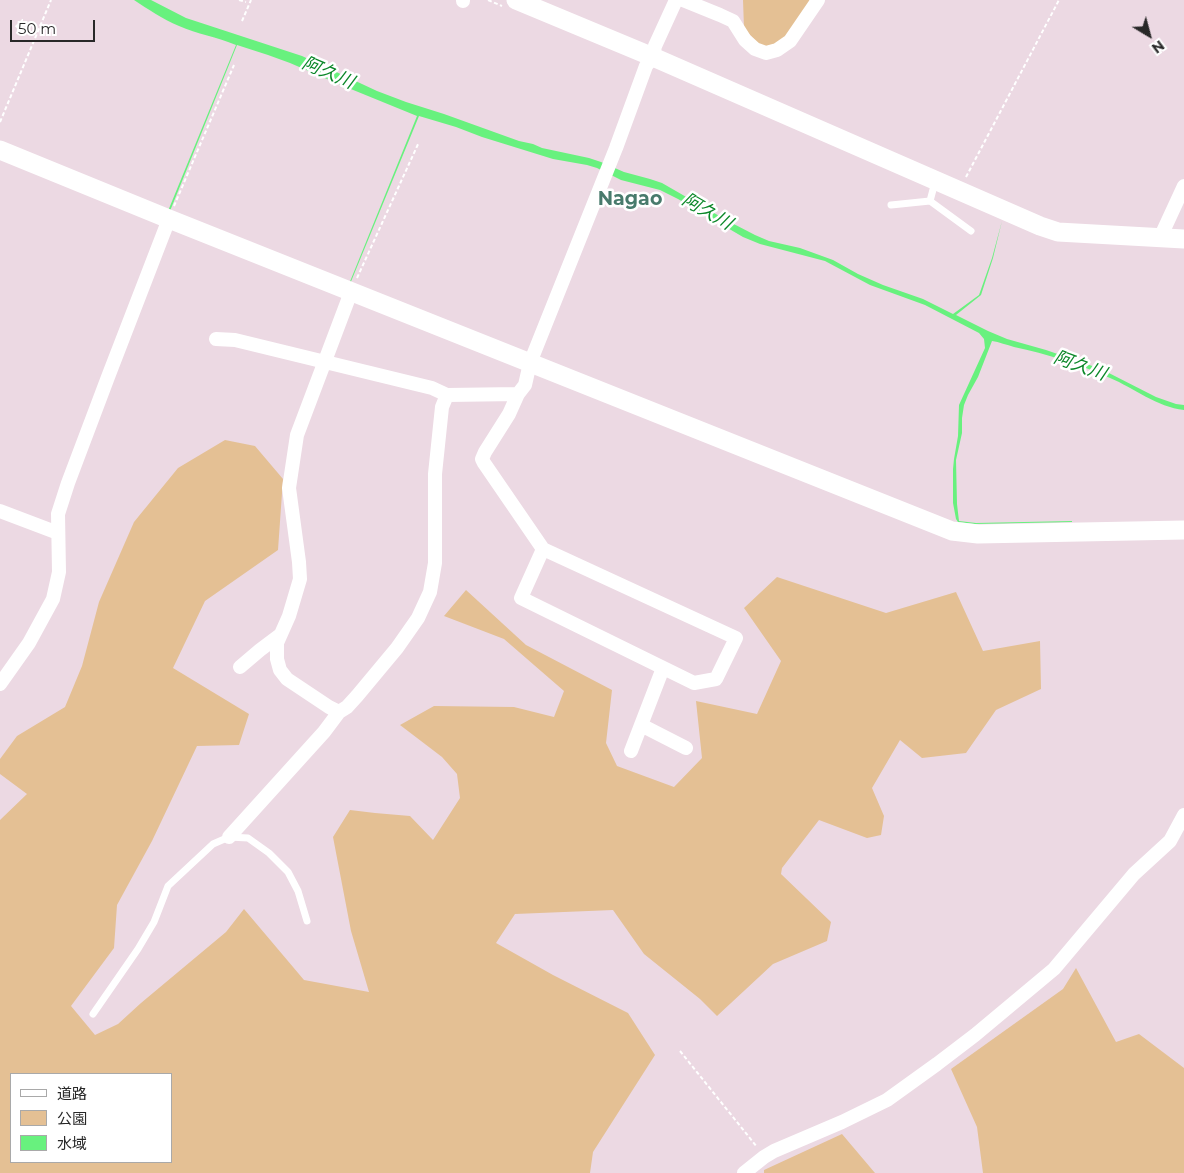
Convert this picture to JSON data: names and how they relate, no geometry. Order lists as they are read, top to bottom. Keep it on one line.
{"districts":["Nagao"],"water":["阿久川"],"legend":["道路","公園","水域"],"scale_bar":"50 m","north":"bottom right"}
